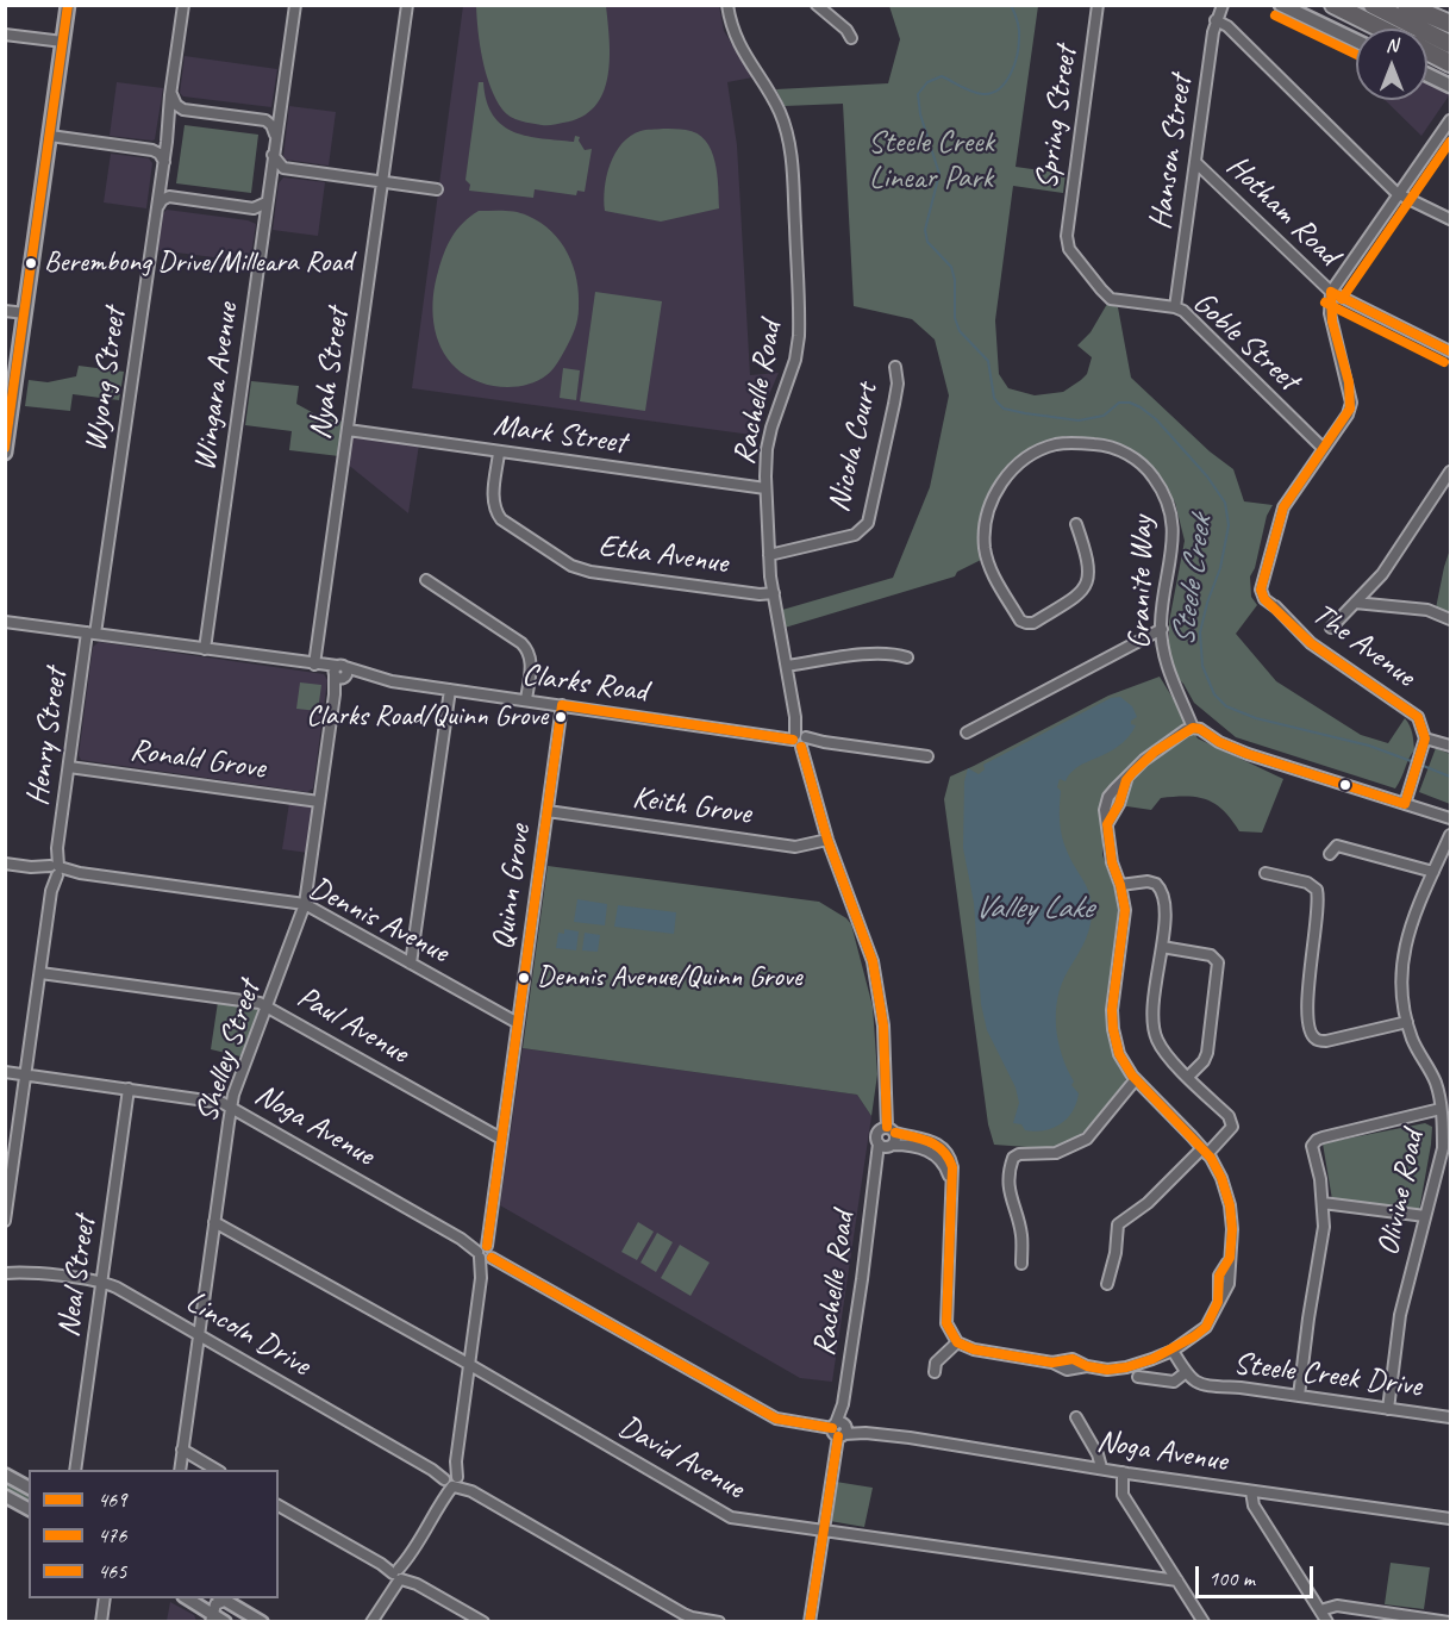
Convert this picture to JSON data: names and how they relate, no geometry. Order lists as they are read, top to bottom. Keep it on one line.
{"streets":{"street":["Spring Street","Hanson Street","Hotham Road","Goble Street","Nyah Street","Wyong Street","Wingara Avenue","Rachelle Road","Mark Street","Nicola Court","Etka Avenue","Granite Way","The Avenue","Clarks Road","Henry Street","Ronald Grove","Keith Grove","Quinn Grove","Dennis Avenue","Paul Avenue","Shelley Street","Noga Avenue","Olivine Road","Neal Street","Lincoln Drive","Steele Creek Drive","David Avenue"]},"crossings":[["Spring Street","Goble Street"],["Hanson Street","Hotham Road"],["Hanson Street","Goble Street"],["Hotham Road","The Avenue"],["Goble Street","The Avenue"],["Nyah Street","Mark Street"],["Nyah Street","Clarks Road"],["Wyong Street","Wingara Avenue"],["Wyong Street","Clarks Road"],["Wyong Street","Henry Street"],["Wingara Avenue","Clarks Road"],["Rachelle Road","Mark Street"],["Rachelle Road","Nicola Court"],["Rachelle Road","Etka Avenue"],["Rachelle Road","Clarks Road"],["Rachelle Road","Keith Grove"],["Rachelle Road","Noga Avenue"],["Rachelle Road","David Avenue"],["Mark Street","Etka Avenue"],["Clarks Road","Henry Street"],["Clarks Road","Quinn Grove"],["Clarks Road","Shelley Street"],["Henry Street","Ronald Grove"],["Henry Street","Dennis Avenue"],["Henry Street","Paul Avenue"],["Henry Street","Noga Avenue"],["Ronald Grove","Shelley Street"],["Keith Grove","Quinn Grove"],["Quinn Grove","Dennis Avenue"],["Quinn Grove","Paul Avenue"],["Quinn Grove","Noga Avenue"],["Quinn Grove","Lincoln Drive"],["Quinn Grove","David Avenue"],["Dennis Avenue","Shelley Street"],["Paul Avenue","Shelley Street"],["Shelley Street","Noga Avenue"],["Shelley Street","Lincoln Drive"],["Shelley Street","David Avenue"],["Noga Avenue","Neal Street"],["Olivine Road","Steele Creek Drive"],["Neal Street","Lincoln Drive"]],"water":["Steele Creek","Valley Lake"],"parks":["Steele Creek Linear Park"],"places":["Berembong Drive/Milleara Road","Clarks Road/Quinn Grove","Dennis Avenue/Quinn Grove"],"lines":["transit line 465","transit line 476","transit line 469"],"legend":["469","476","465"],"scale_bar":"100 m","north":"top"}
